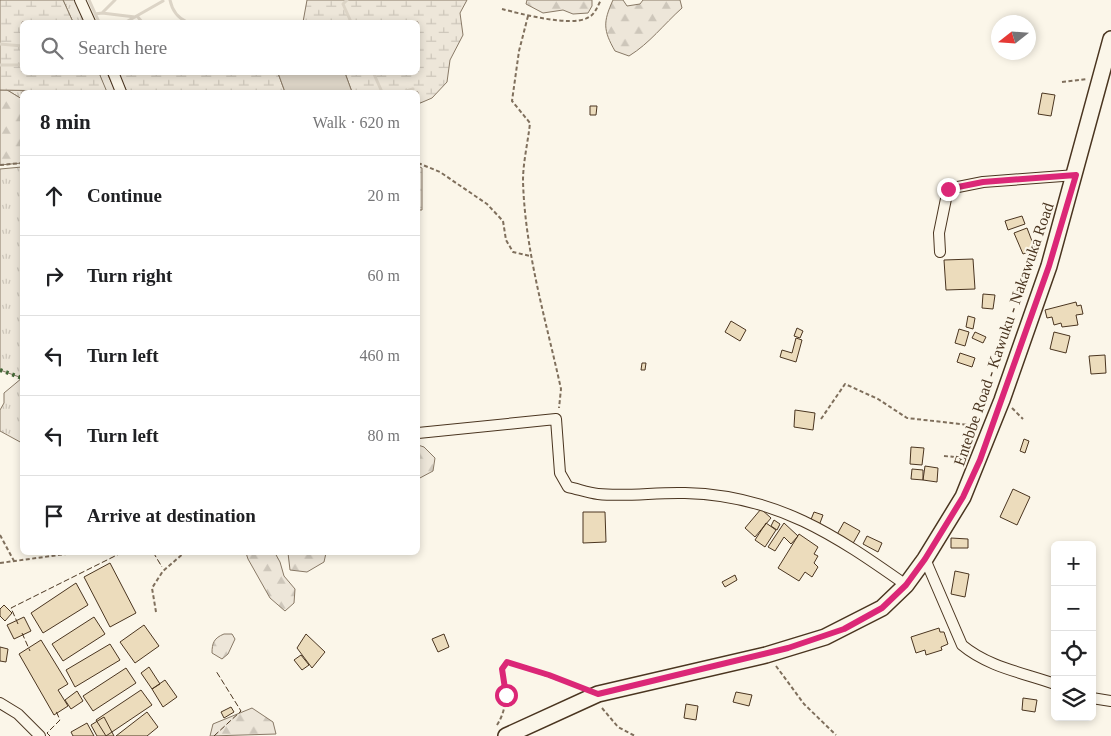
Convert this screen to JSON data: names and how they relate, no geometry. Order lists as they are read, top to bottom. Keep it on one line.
{"streets":{"main road":["Entebbe Road - Kawuku - Nakawuka Road"]},"north":"left","page":{"search":"Search here","heading":["8 min","Walk · 620 m"],"list":[["Continue","20 m"],["Turn right","60 m"],["Turn left","460 m"],["Turn left","80 m"],"Arrive at destination"],"map_buttons":["+","−"]}}
